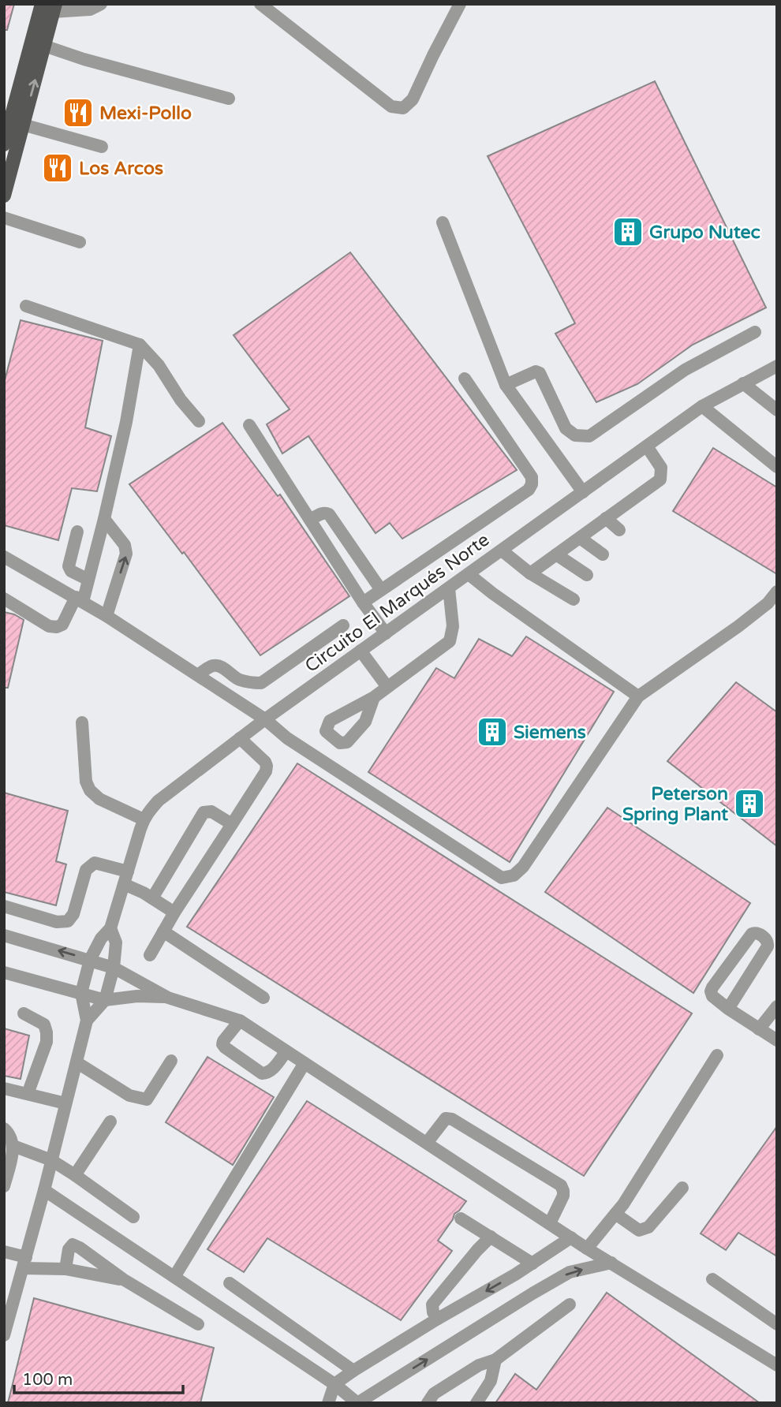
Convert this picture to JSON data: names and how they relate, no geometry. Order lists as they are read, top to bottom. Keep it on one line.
{"streets":{"street":["Circuito El Marqués Norte"]},"places":{"restaurant":["Mexi-Pollo","Los Arcos"],"building":["Grupo Nutec","Siemens","Peterson Spring Plant"]},"scale_bar":"100 m"}
